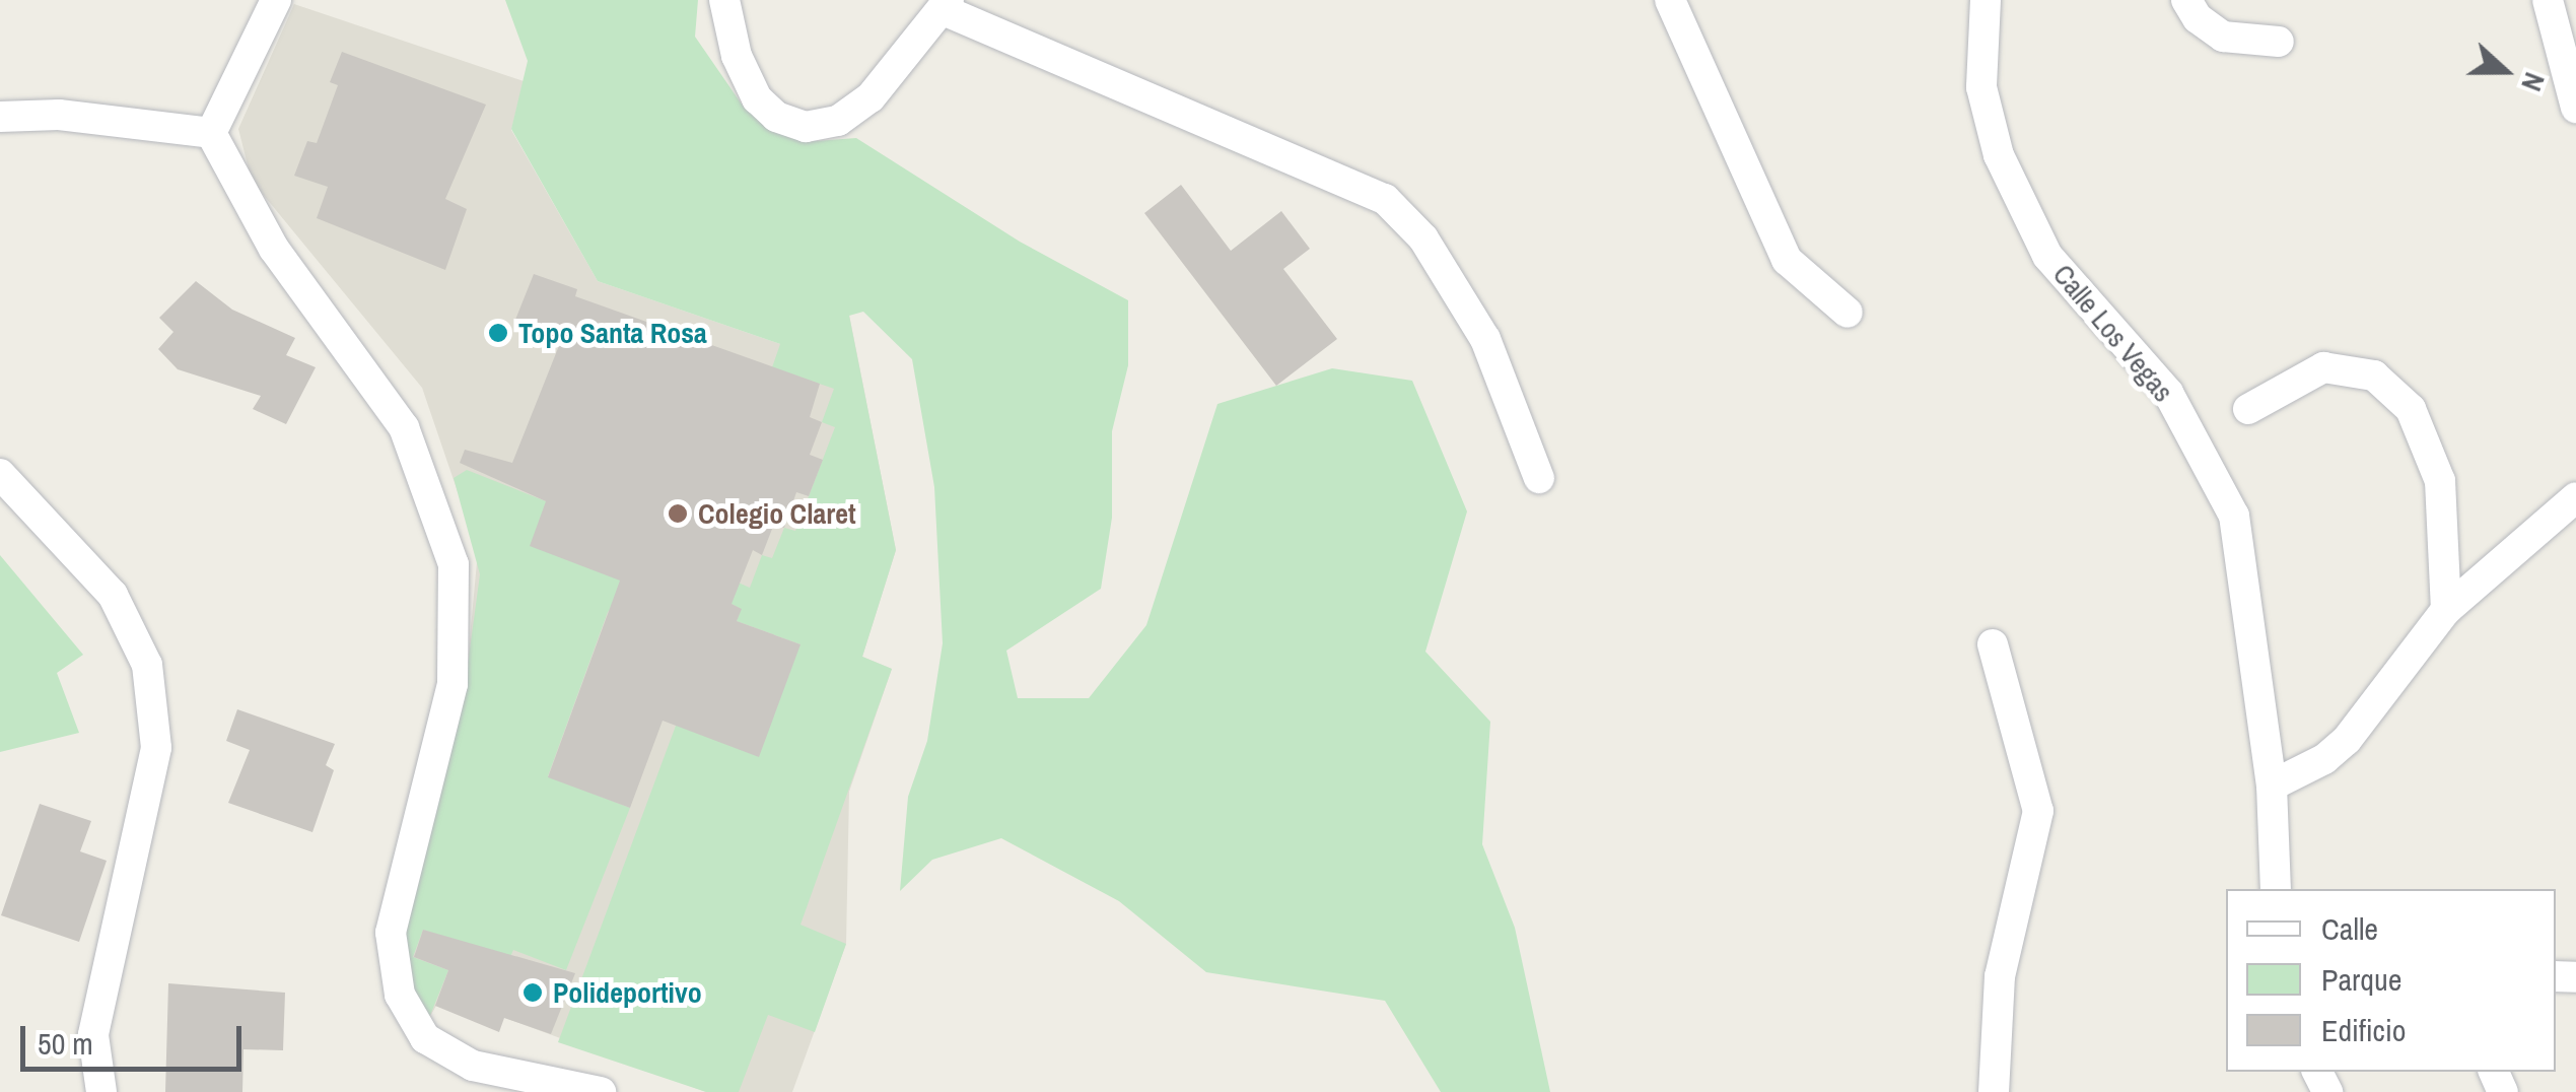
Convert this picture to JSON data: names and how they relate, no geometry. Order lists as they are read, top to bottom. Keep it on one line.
{"streets":{"street":["Calle Los Vegas"]},"places":["Topo Santa Rosa","Colegio Claret","Polideportivo"],"legend":["Calle","Parque","Edificio"],"scale_bar":"50 m","north":"right"}
